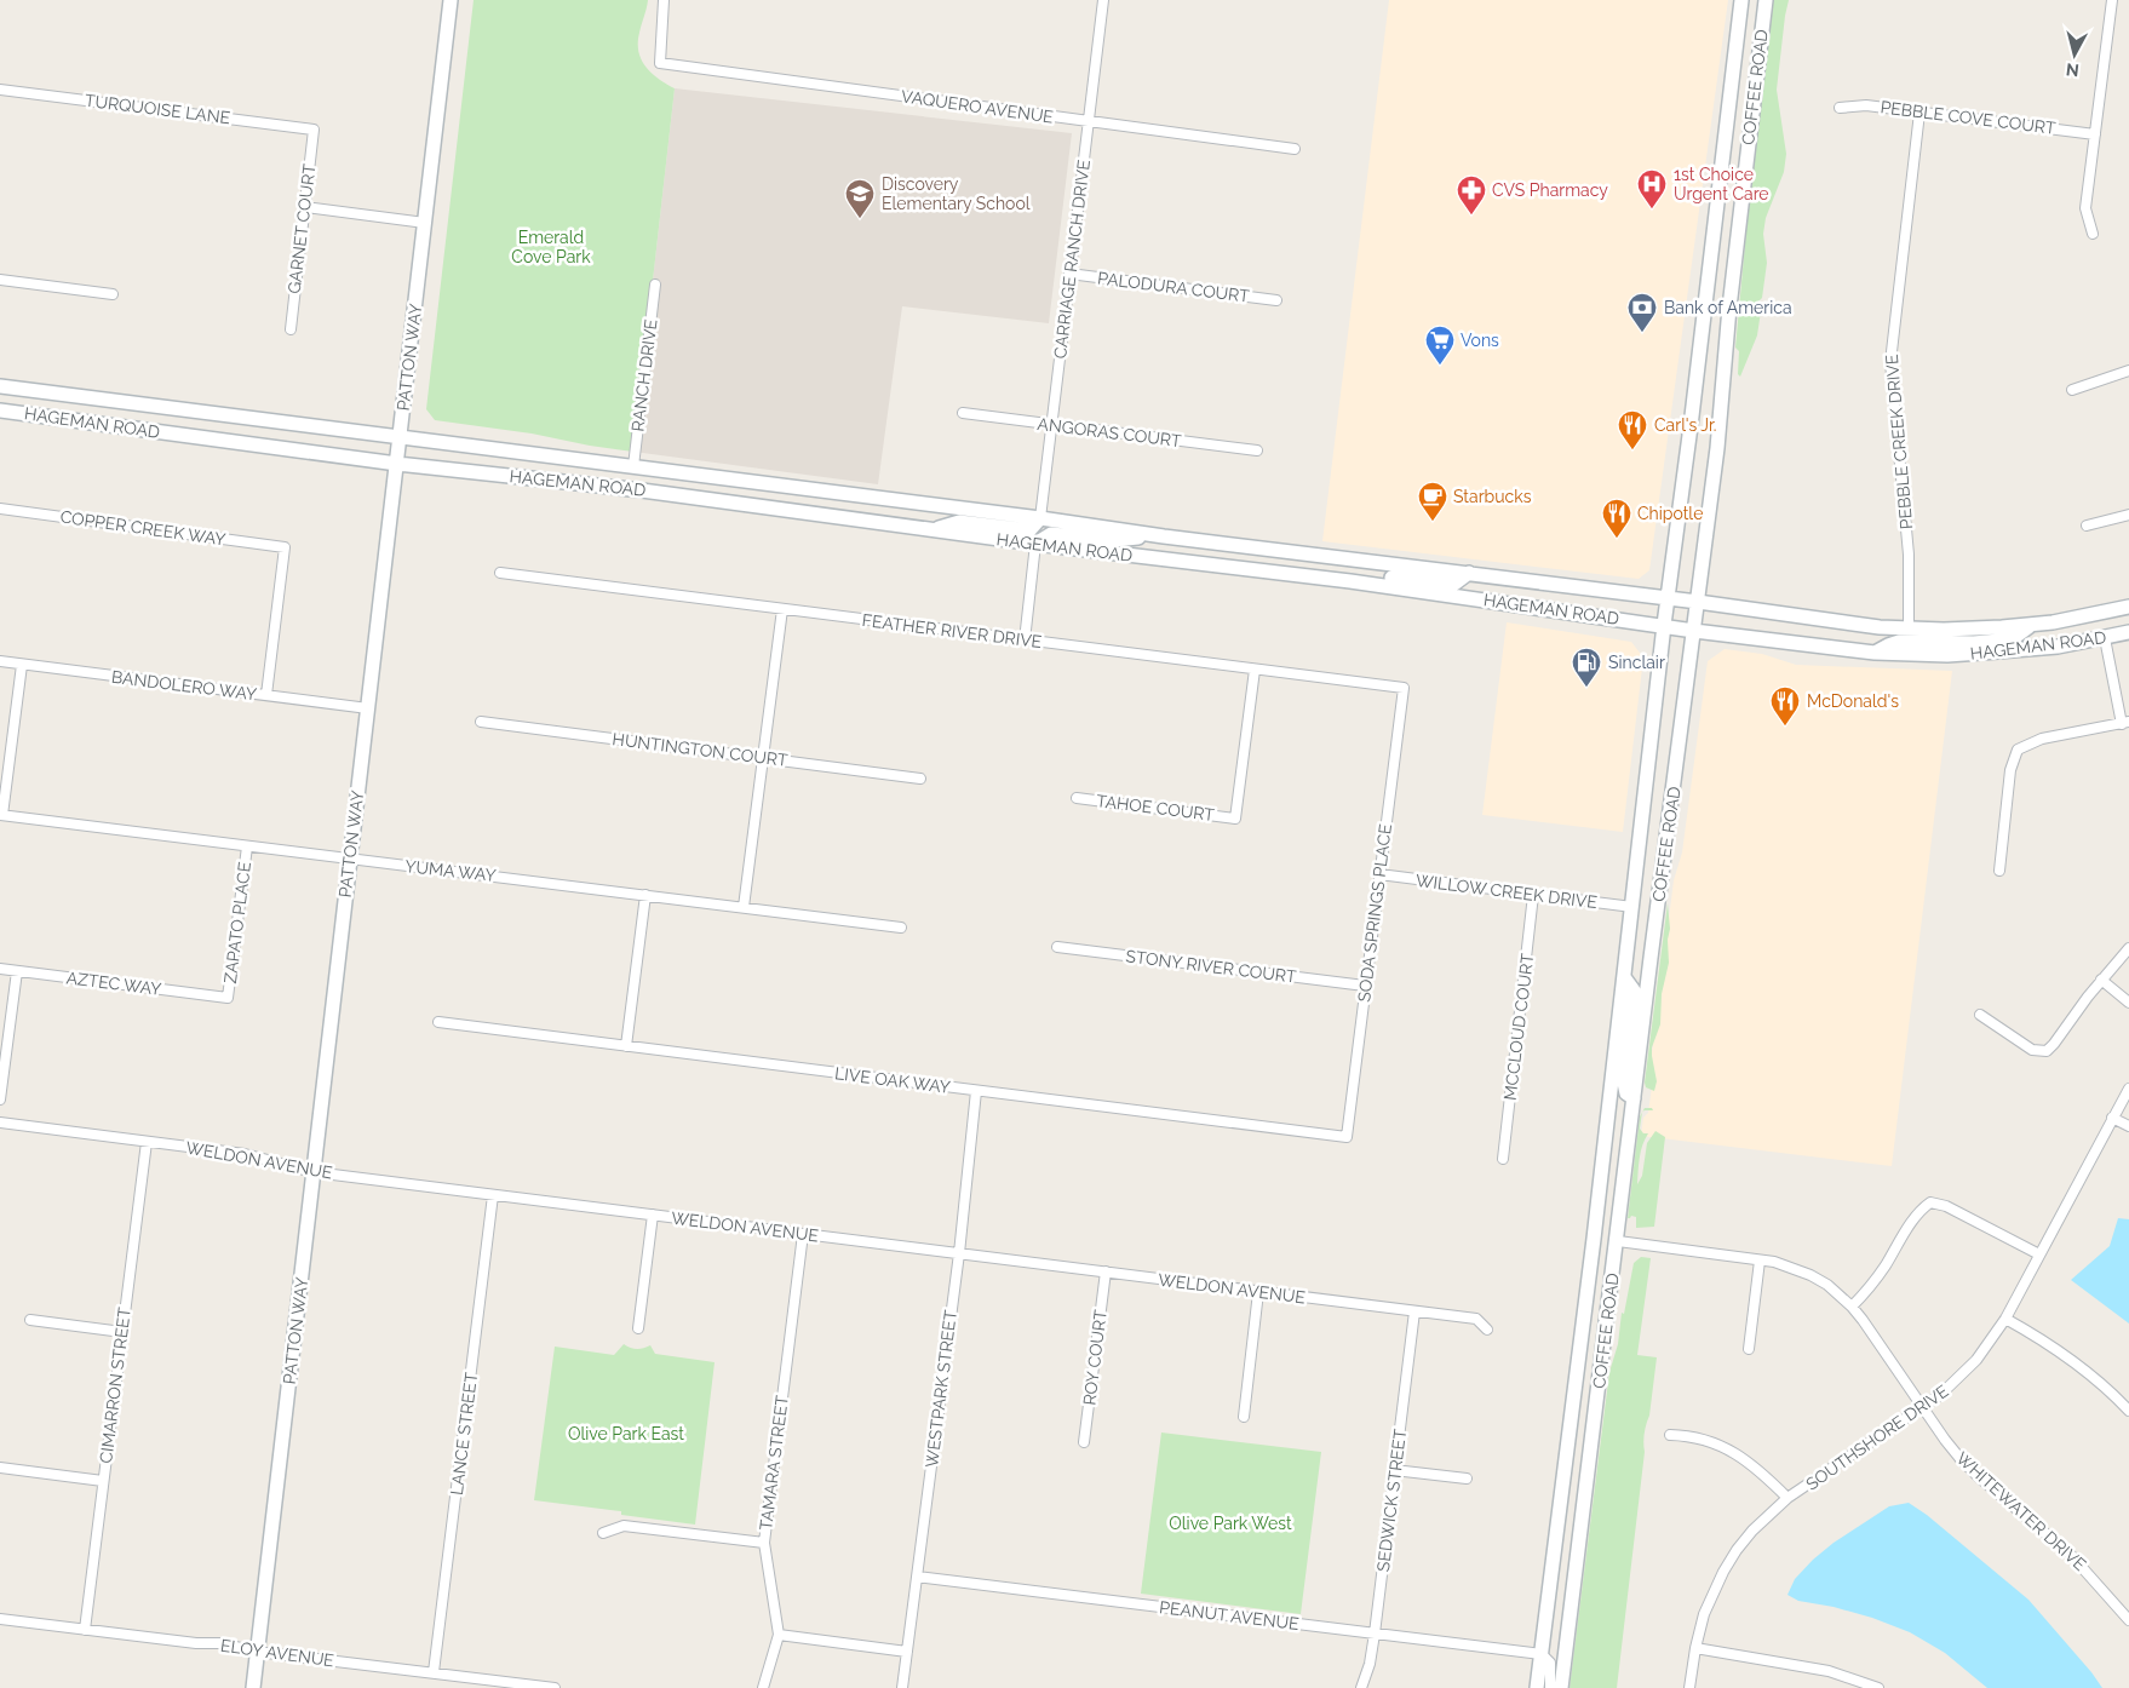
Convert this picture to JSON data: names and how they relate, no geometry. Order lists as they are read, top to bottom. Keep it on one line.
{"streets":{"main road":["COFFEE ROAD","PATTON WAY","HAGEMAN ROAD"],"street":["VAQUERO AVENUE","TURQUOISE LANE","PEBBLE COVE COURT","GARNET COURT","CARRIAGE RANCH DRIVE","PALODURA COURT","RANCH DRIVE","ANGORAS COURT","PEBBLE CREEK DRIVE","COPPER CREEK WAY","FEATHER RIVER DRIVE","BANDOLERO WAY","HUNTINGTON COURT","TAHOE COURT","YUMA WAY","WILLOW CREEK DRIVE","SODA SPRINGS PLACE","ZAPATO PLACE","STONY RIVER COURT","AZTEC WAY","MCCLOUD COURT","LIVE OAK WAY","WELDON AVENUE","ROY COURT","CIMARRON STREET","WESTPARK STREET","LANCE STREET","SOUTHSHORE DRIVE","TAMARA STREET","SEDWICK STREET","WHITEWATER DRIVE","PEANUT AVENUE","ELOY AVENUE"]},"crossings":[["COFFEE ROAD","HAGEMAN ROAD"],["COFFEE ROAD","WILLOW CREEK DRIVE"],["COFFEE ROAD","WHITEWATER DRIVE"],["COFFEE ROAD","PEANUT AVENUE"],["VAQUERO AVENUE","CARRIAGE RANCH DRIVE"],["TURQUOISE LANE","GARNET COURT"],["PEBBLE COVE COURT","PEBBLE CREEK DRIVE"],["CARRIAGE RANCH DRIVE","PALODURA COURT"],["CARRIAGE RANCH DRIVE","HAGEMAN ROAD"],["CARRIAGE RANCH DRIVE","ANGORAS COURT"],["PATTON WAY","HAGEMAN ROAD"],["PATTON WAY","BANDOLERO WAY"],["PATTON WAY","YUMA WAY"],["PATTON WAY","WELDON AVENUE"],["PATTON WAY","ELOY AVENUE"],["RANCH DRIVE","HAGEMAN ROAD"],["HAGEMAN ROAD","PEBBLE CREEK DRIVE"],["COPPER CREEK WAY","BANDOLERO WAY"],["FEATHER RIVER DRIVE","TAHOE COURT"],["FEATHER RIVER DRIVE","SODA SPRINGS PLACE"],["YUMA WAY","ZAPATO PLACE"],["WILLOW CREEK DRIVE","SODA SPRINGS PLACE"],["WILLOW CREEK DRIVE","MCCLOUD COURT"],["SODA SPRINGS PLACE","STONY RIVER COURT"],["SODA SPRINGS PLACE","LIVE OAK WAY"],["ZAPATO PLACE","AZTEC WAY"],["LIVE OAK WAY","WESTPARK STREET"],["WELDON AVENUE","ROY COURT"],["WELDON AVENUE","CIMARRON STREET"],["WELDON AVENUE","WESTPARK STREET"],["WELDON AVENUE","LANCE STREET"],["WELDON AVENUE","TAMARA STREET"],["WELDON AVENUE","SEDWICK STREET"],["CIMARRON STREET","ELOY AVENUE"],["WESTPARK STREET","PEANUT AVENUE"],["LANCE STREET","ELOY AVENUE"],["SOUTHSHORE DRIVE","WHITEWATER DRIVE"],["SEDWICK STREET","PEANUT AVENUE"]],"parks":["Emerald Cove Park","Olive Park East","Olive Park West"],"places":{"hospital":["1st Choice Urgent Care"],"pharmacy":["CVS Pharmacy"],"school or university":["Discovery Elementary School"],"bank":["Bank of America"],"supermarket":["Vons"],"restaurant":["Carl's Jr.","Chipotle","McDonald's"],"cafe":["Starbucks"],"fuel station":["Sinclair"]},"north":"bottom"}
